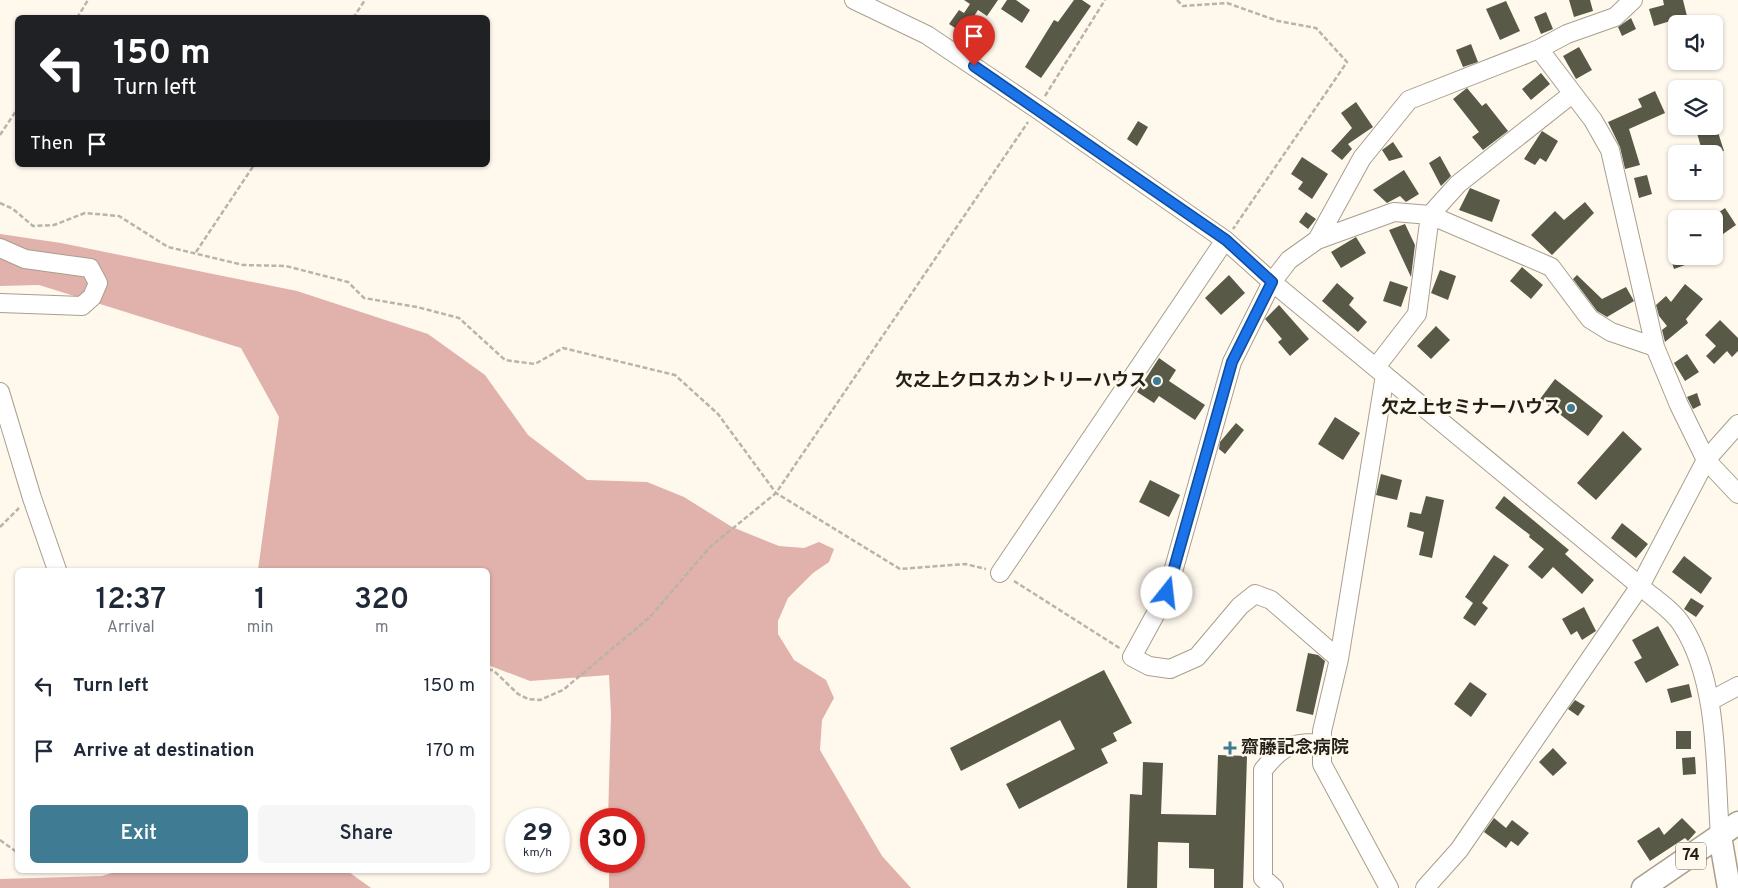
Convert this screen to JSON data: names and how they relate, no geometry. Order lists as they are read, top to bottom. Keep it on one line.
{"streets":{"main road":["74"]},"places":{"other":["欠之上クロスカントリーハウス","欠之上セミナーハウス"],"health":["齋藤記念病院"]},"page":{"map_buttons":["+","−"],"turn":["150 m","Turn left"],"then":"Then","eta":["12:37","Arrival","1","min","320","m"],"list":[{"name":"Turn left","value":"150 m"},{"name":"Arrive at destination","value":"170 m"}],"buttons":["Exit","Share"],"speed":"29 km/h","limit":"30"}}
